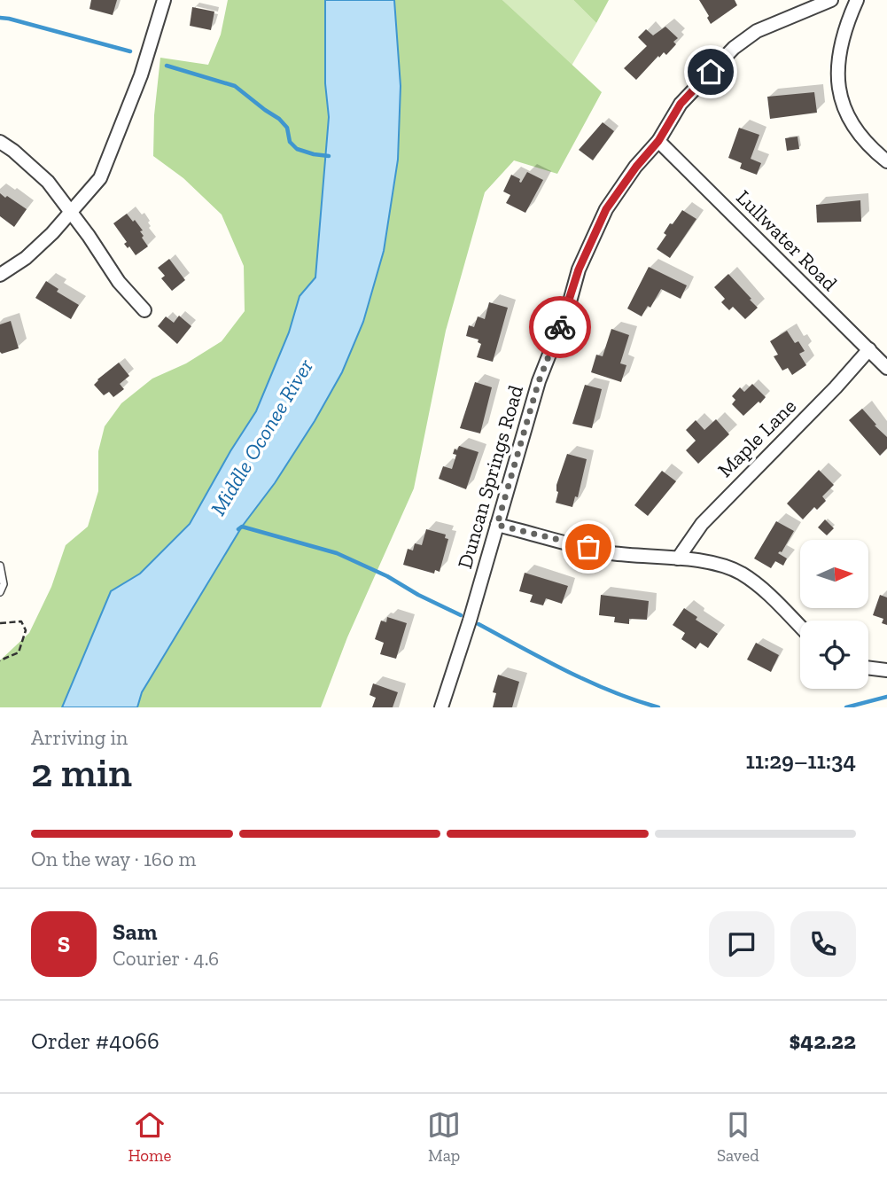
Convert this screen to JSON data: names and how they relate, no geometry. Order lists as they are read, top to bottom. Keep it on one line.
{"streets":{"street":["Lullwater Road","Maple Lane","Duncan Springs Road"]},"crossings":[["Lullwater Road","Maple Lane"],["Lullwater Road","Duncan Springs Road"]],"water":["Middle Oconee River"],"north":"right","page":{"heading":["2 min","Arriving in","11:29–11:34"],"panel":["Sam","Courier · 4.6","Order #4066","$42.22"],"bar":"On the way · 160 m","round":"S","tabs":["Home","Map","Saved"]}}
